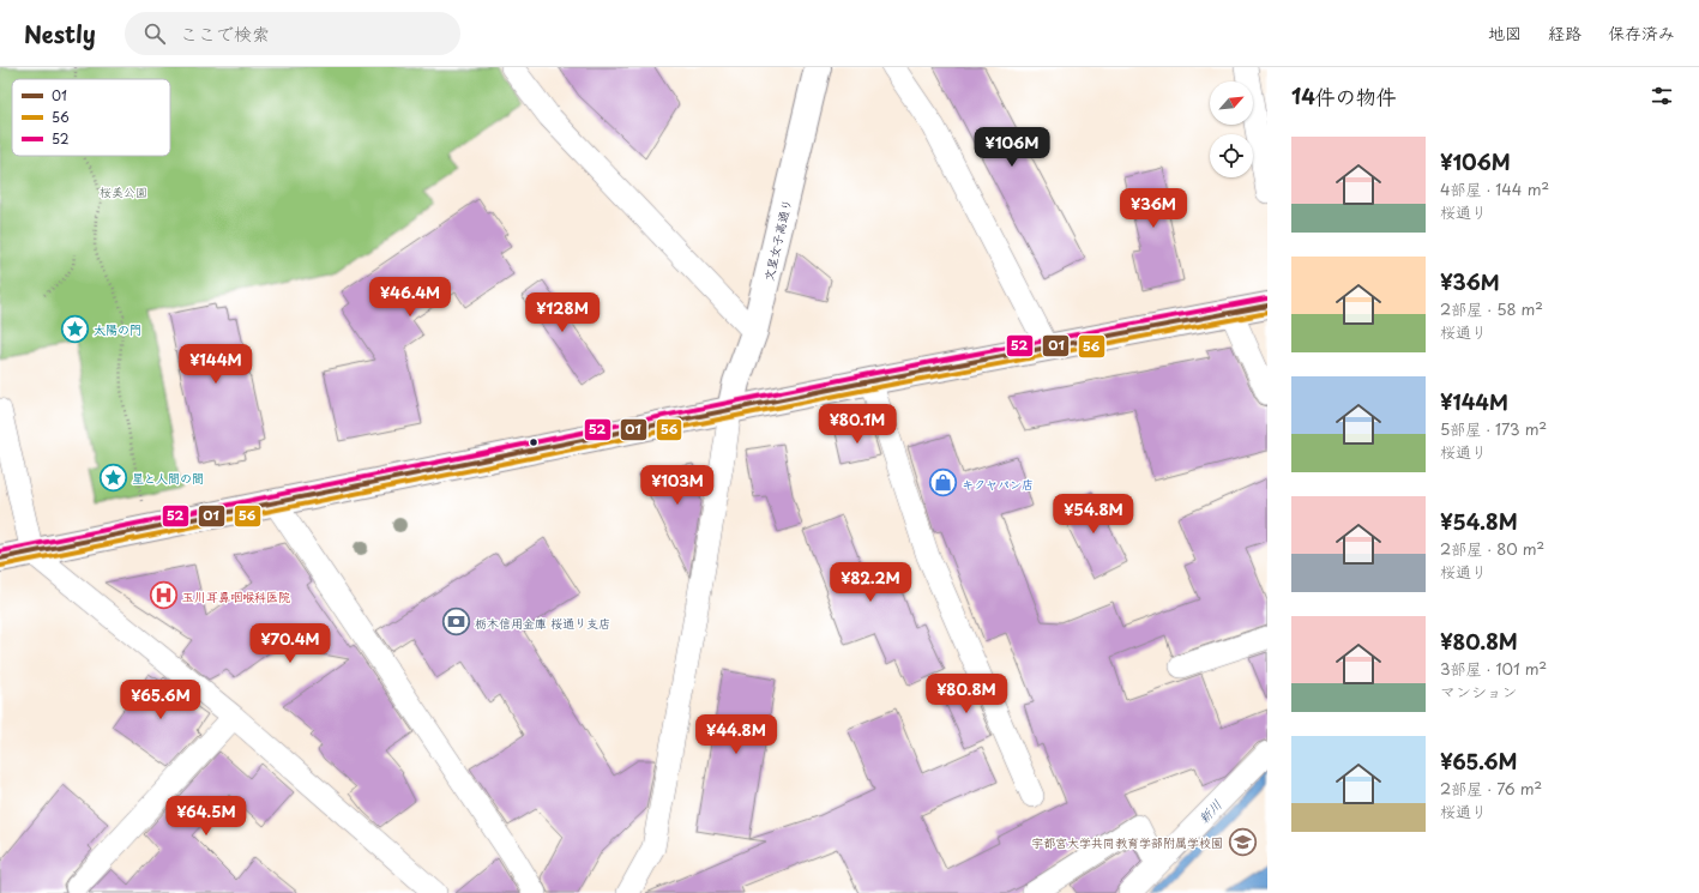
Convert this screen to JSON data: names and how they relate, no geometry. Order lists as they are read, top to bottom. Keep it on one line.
{"streets":{"main road":["文星女子高通り"]},"water":["新川"],"parks":["桜美公園"],"places":{"place":["太陽の門","星と人間の間"],"shop":["キクヤパン店"],"hospital":["玉川耳鼻咽喉科医院"],"bank":["栃木信用金庫 桜通り支店"],"school or university":["宇都宮大学共同教育学部附属学校園"]},"lines":["transit line 52","transit line 01","transit line 56"],"legend":["01","56","52"],"north":"top right","page":{"header":"Nestly","search":"ここで検索","nav":["地図","経路","保存済み"],"heading":"14件の物件","list":[{"name":"¥106M","note":"4部屋 · 144 m² · 桜通り"},{"name":"¥36M","note":"2部屋 · 58 m² · 桜通り"},{"name":"¥144M","note":"5部屋 · 173 m² · 桜通り"},{"name":"¥54.8M","note":"2部屋 · 80 m² · 桜通り"},{"name":"¥80.8M","note":"3部屋 · 101 m² · マンション"},{"name":"¥65.6M","note":"2部屋 · 76 m² · 桜通り"}],"price":["¥106M","¥36M","¥46.4M","¥128M","¥144M","¥80.1M","¥103M","¥54.8M","¥82.2M","¥70.4M","¥80.8M","¥65.6M","¥44.8M","¥64.5M"]}}
